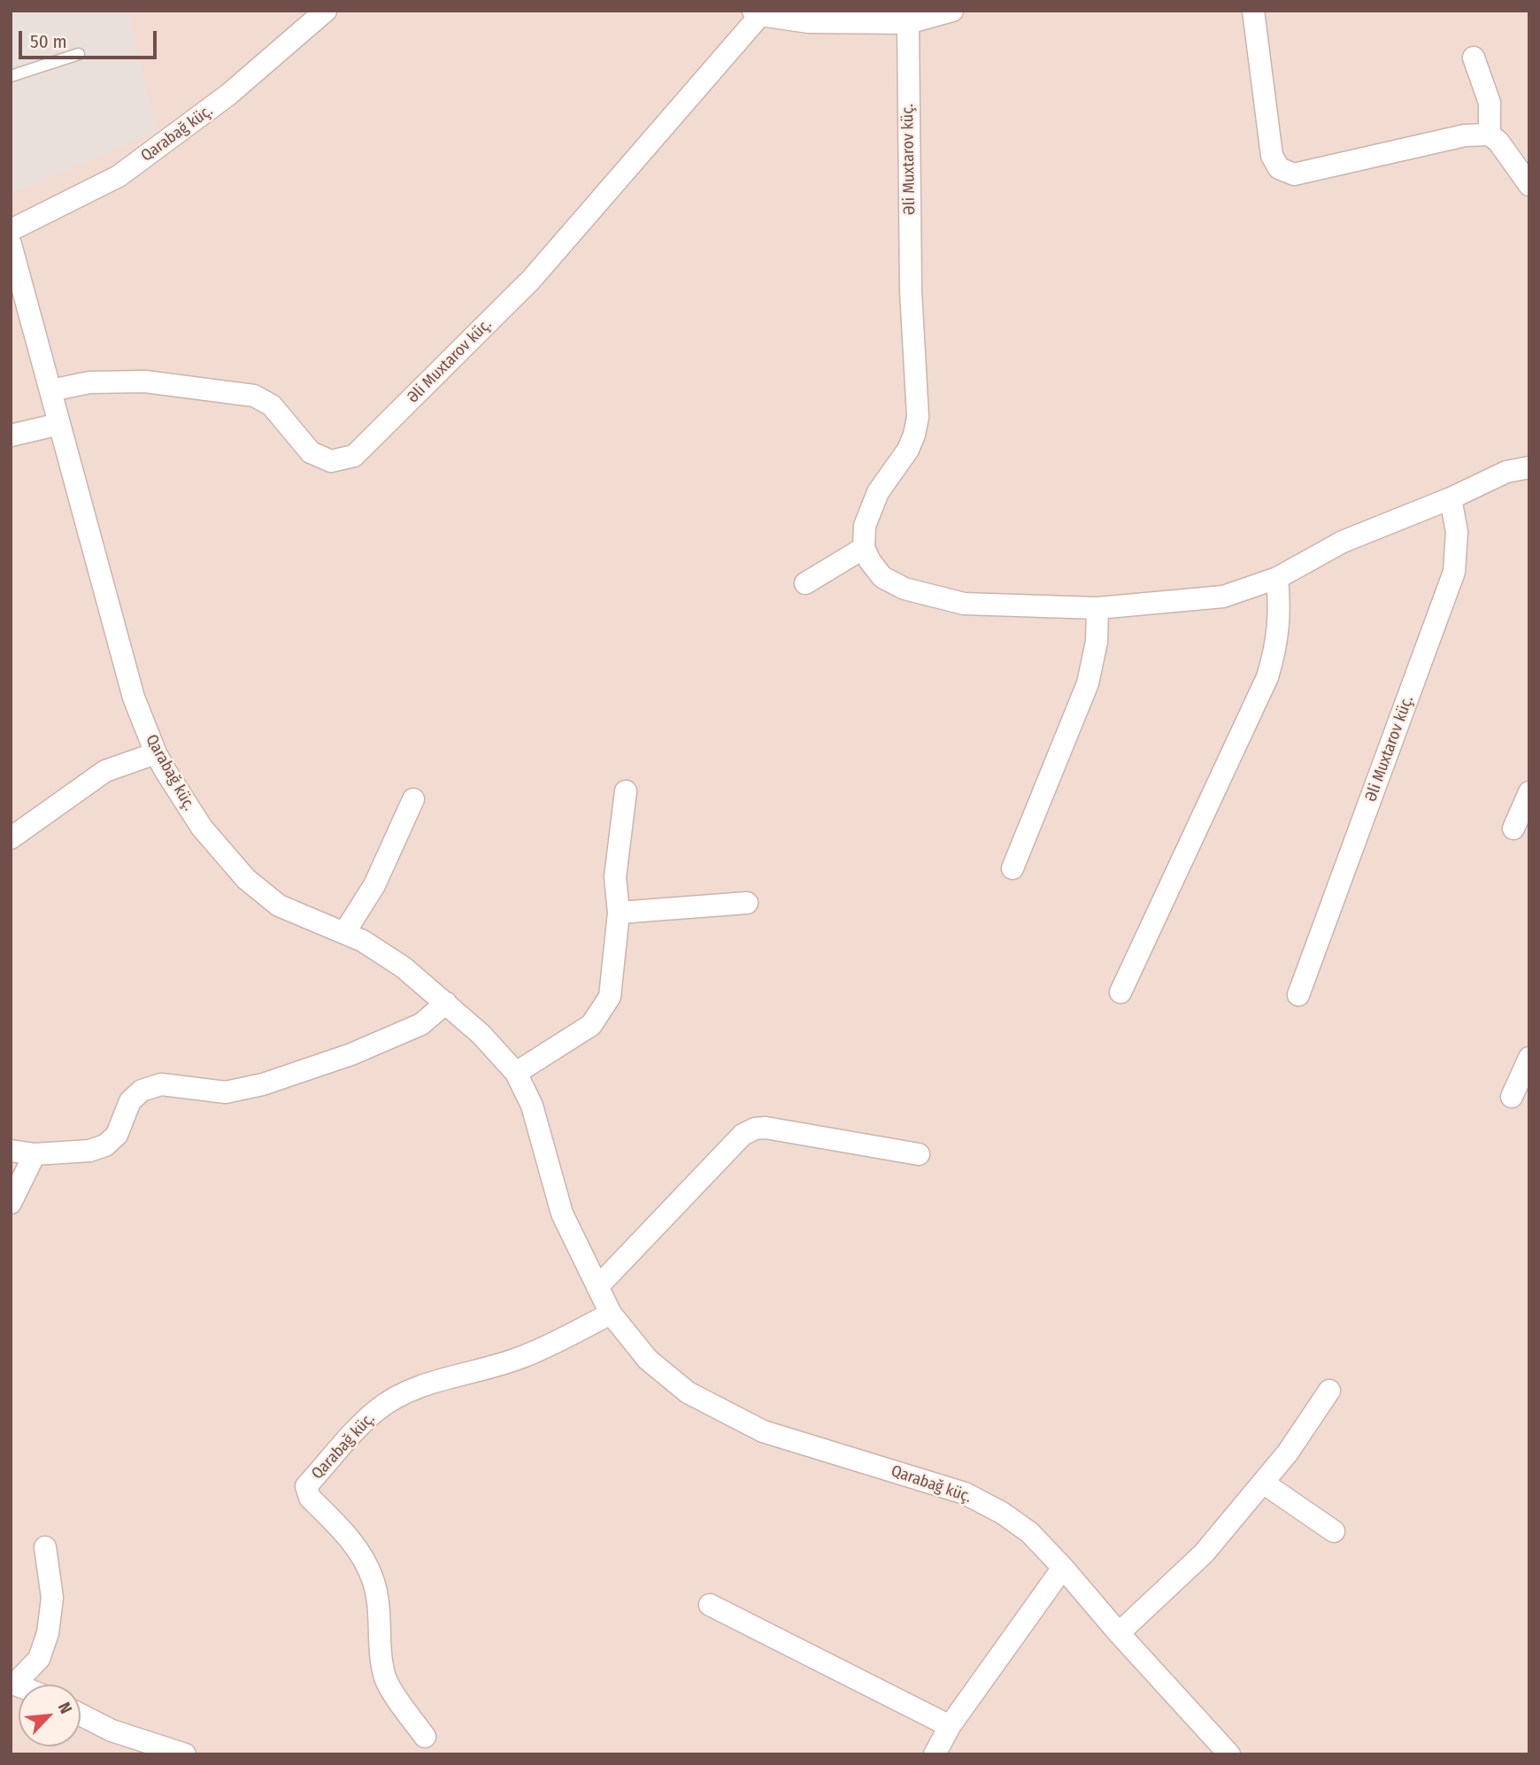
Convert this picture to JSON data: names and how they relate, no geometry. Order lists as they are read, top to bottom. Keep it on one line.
{"streets":{"street":["Qarabağ küç.","Əli Muxtarov küç."]},"crossings":[["Qarabağ küç.","Əli Muxtarov küç."]],"scale_bar":"50 m","north":"top right"}
